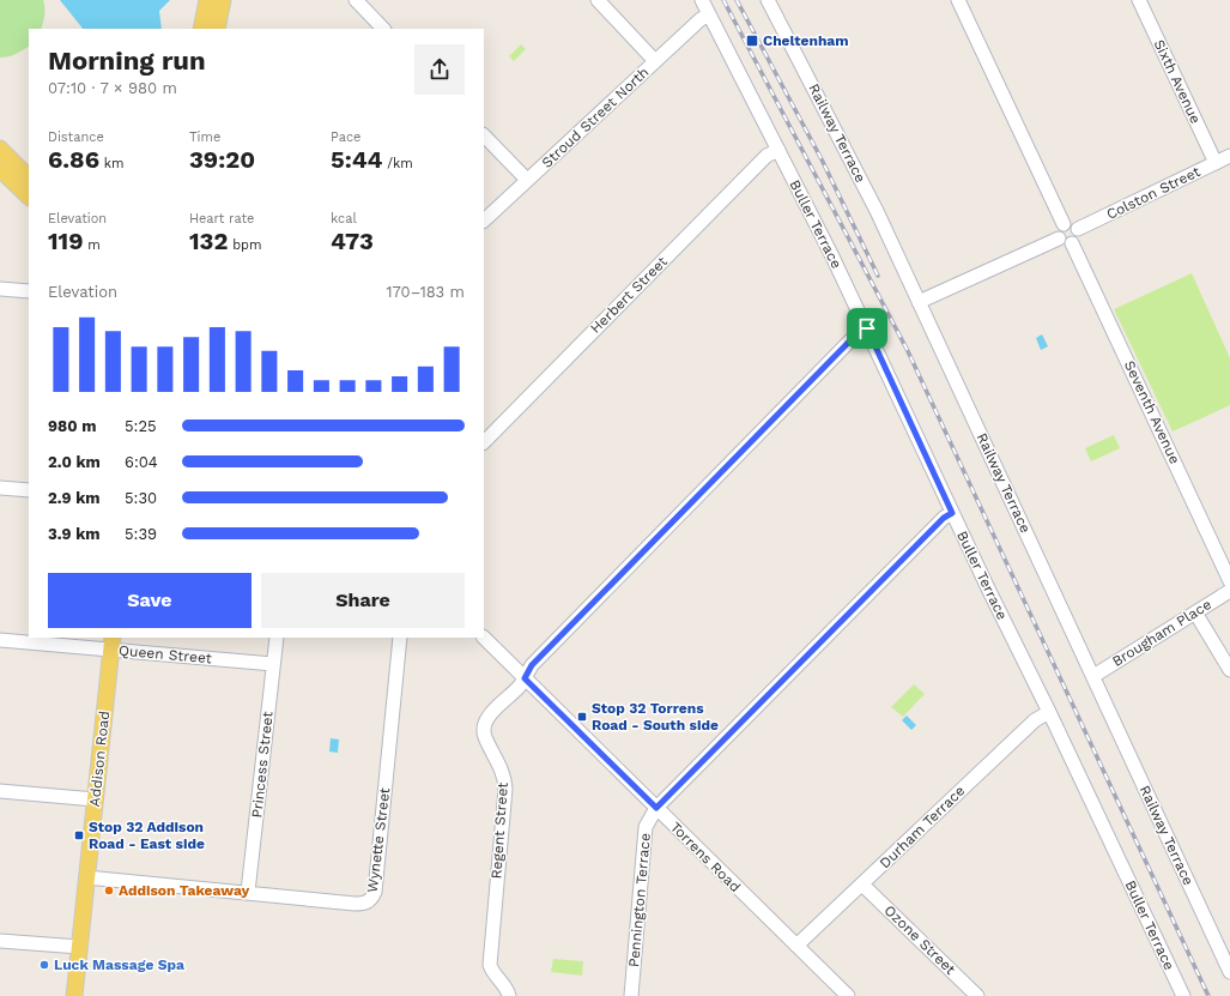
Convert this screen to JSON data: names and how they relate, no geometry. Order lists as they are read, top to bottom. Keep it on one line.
{"streets":{"main road":["Addison Road"],"street":["Sixth Avenue","Stroud Street North","Railway Terrace","Colston Street","Buller Terrace","Herbert Street","Seventh Avenue","Brougham Place","Queen Street","Princess Street","Durham Terrace","Regent Street","Wynette Street","Torrens Road","Pennington Terrace","Ozone Street"]},"crossings":[["Sixth Avenue","Colston Street"],["Stroud Street North","Buller Terrace"],["Railway Terrace","Brougham Place"],["Colston Street","Seventh Avenue"],["Buller Terrace","Herbert Street"],["Buller Terrace","Durham Terrace"],["Buller Terrace","Pennington Terrace"],["Queen Street","Addison Road"],["Queen Street","Princess Street"],["Addison Road","Wynette Street"],["Princess Street","Wynette Street"],["Durham Terrace","Torrens Road"],["Durham Terrace","Ozone Street"],["Regent Street","Torrens Road"],["Torrens Road","Pennington Terrace"]],"places":{"transit":["Cheltenham","Stop 32 Torrens Road - South side","Stop 32 Addison Road - East side"],"other":["Addison Takeaway","Luck Massage Spa"]},"page":{"heading":["Morning run","07:10 · 7 × 980 m"],"stats":[["Distance","6.86 km"],["Time","39:20"],["Pace","5:44 /km"],["Elevation","119 m"],["Heart rate","132 bpm"],["kcal","473"]],"chart":["Elevation","170–183 m"],"list":[{"name":"980 m","note":"5:25"},{"name":"2.0 km","note":"6:04"},{"name":"2.9 km","note":"5:30"},{"name":"3.9 km","note":"5:39"}],"buttons":["Save","Share"]}}
